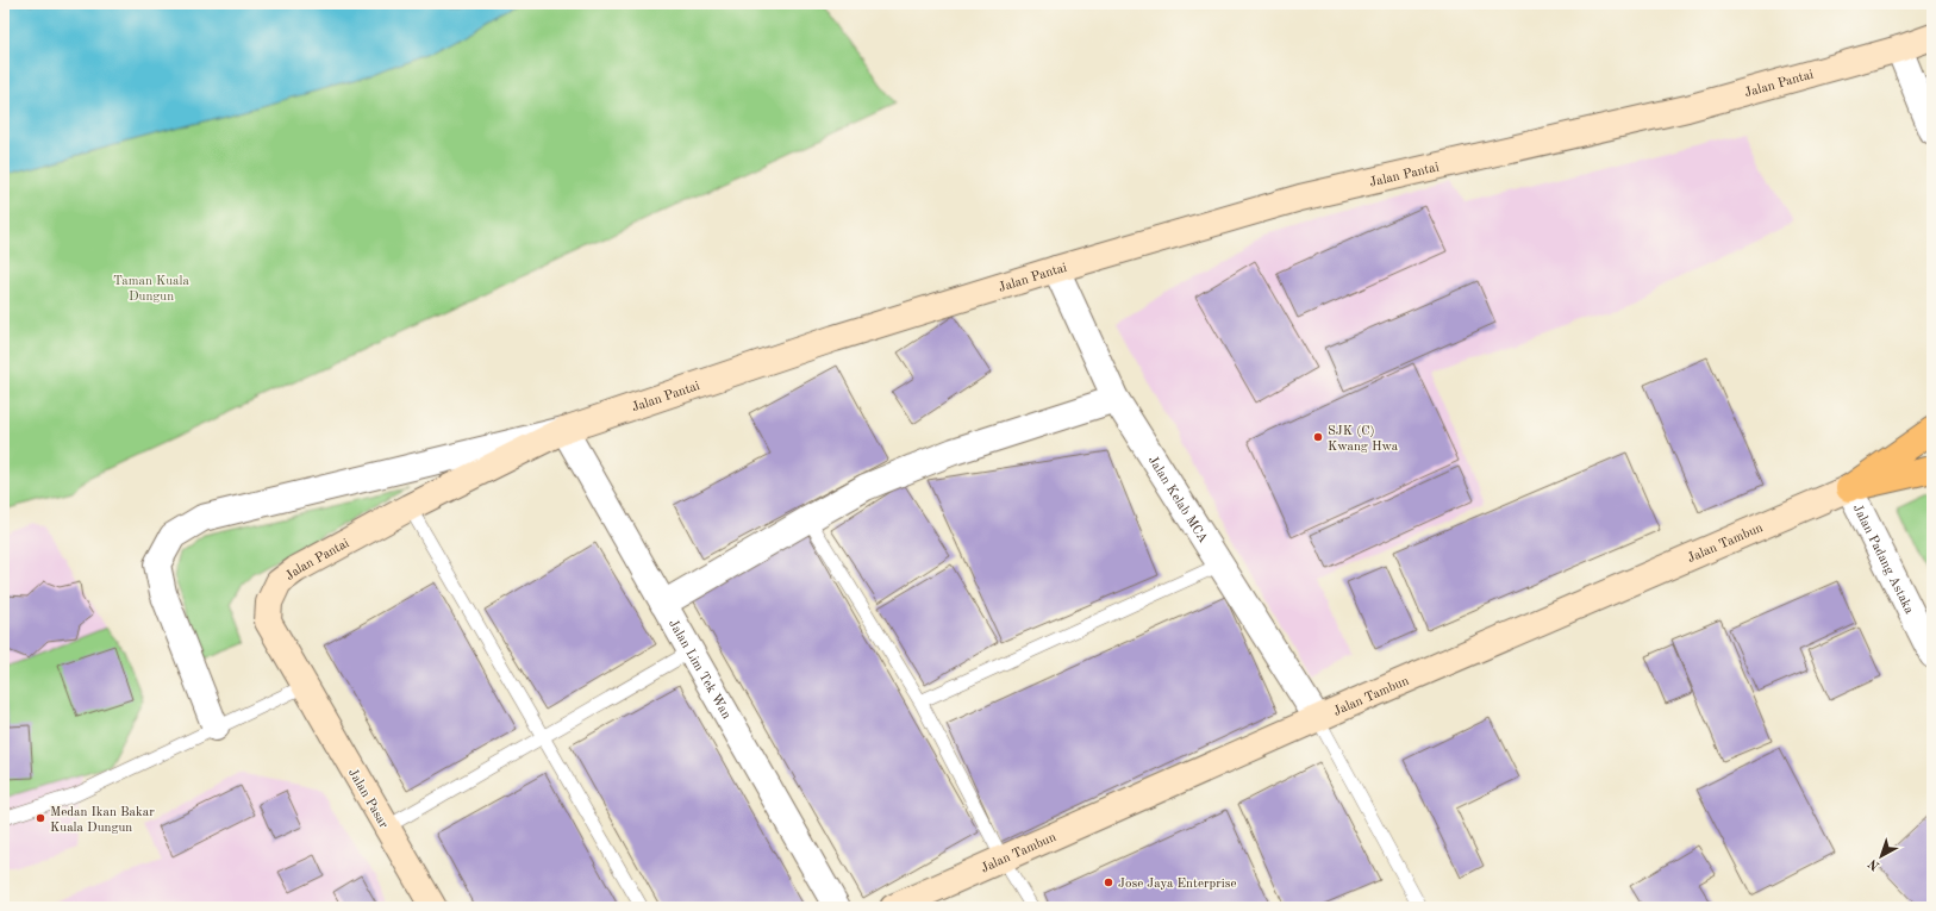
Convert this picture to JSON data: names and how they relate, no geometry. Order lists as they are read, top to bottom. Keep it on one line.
{"streets":{"main road":["Jalan Pantai","Jalan Tambun","Jalan Pasar"],"street":["Jalan Kelab MCA","Jalan Padang Astaka","Jalan Lim Tek Wan"]},"crossings":[["Jalan Pantai","Jalan Kelab MCA"],["Jalan Pantai","Jalan Lim Tek Wan"],["Jalan Pantai","Jalan Pasar"],["Jalan Kelab MCA","Jalan Tambun"],["Jalan Tambun","Jalan Padang Astaka"]],"parks":["Taman Kuala Dungun"],"places":["SJK (C) Kwang Hwa","Medan Ikan Bakar Kuala Dungun","Jose Jaya Enterprise"],"north":"bottom left"}
